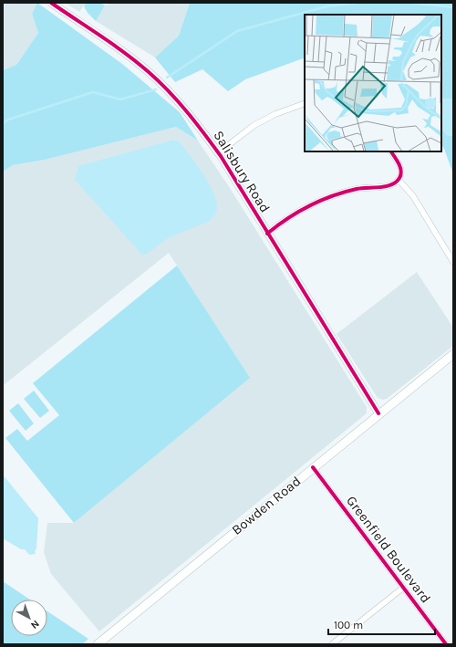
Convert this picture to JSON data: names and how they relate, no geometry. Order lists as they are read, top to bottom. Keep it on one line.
{"streets":{"main road":["Bowden Road"],"street":["Salisbury Road","Greenfield Boulevard"]},"crossings":[["Salisbury Road","Bowden Road"],["Bowden Road","Greenfield Boulevard"]],"scale_bar":"100 m","north":"bottom right"}
